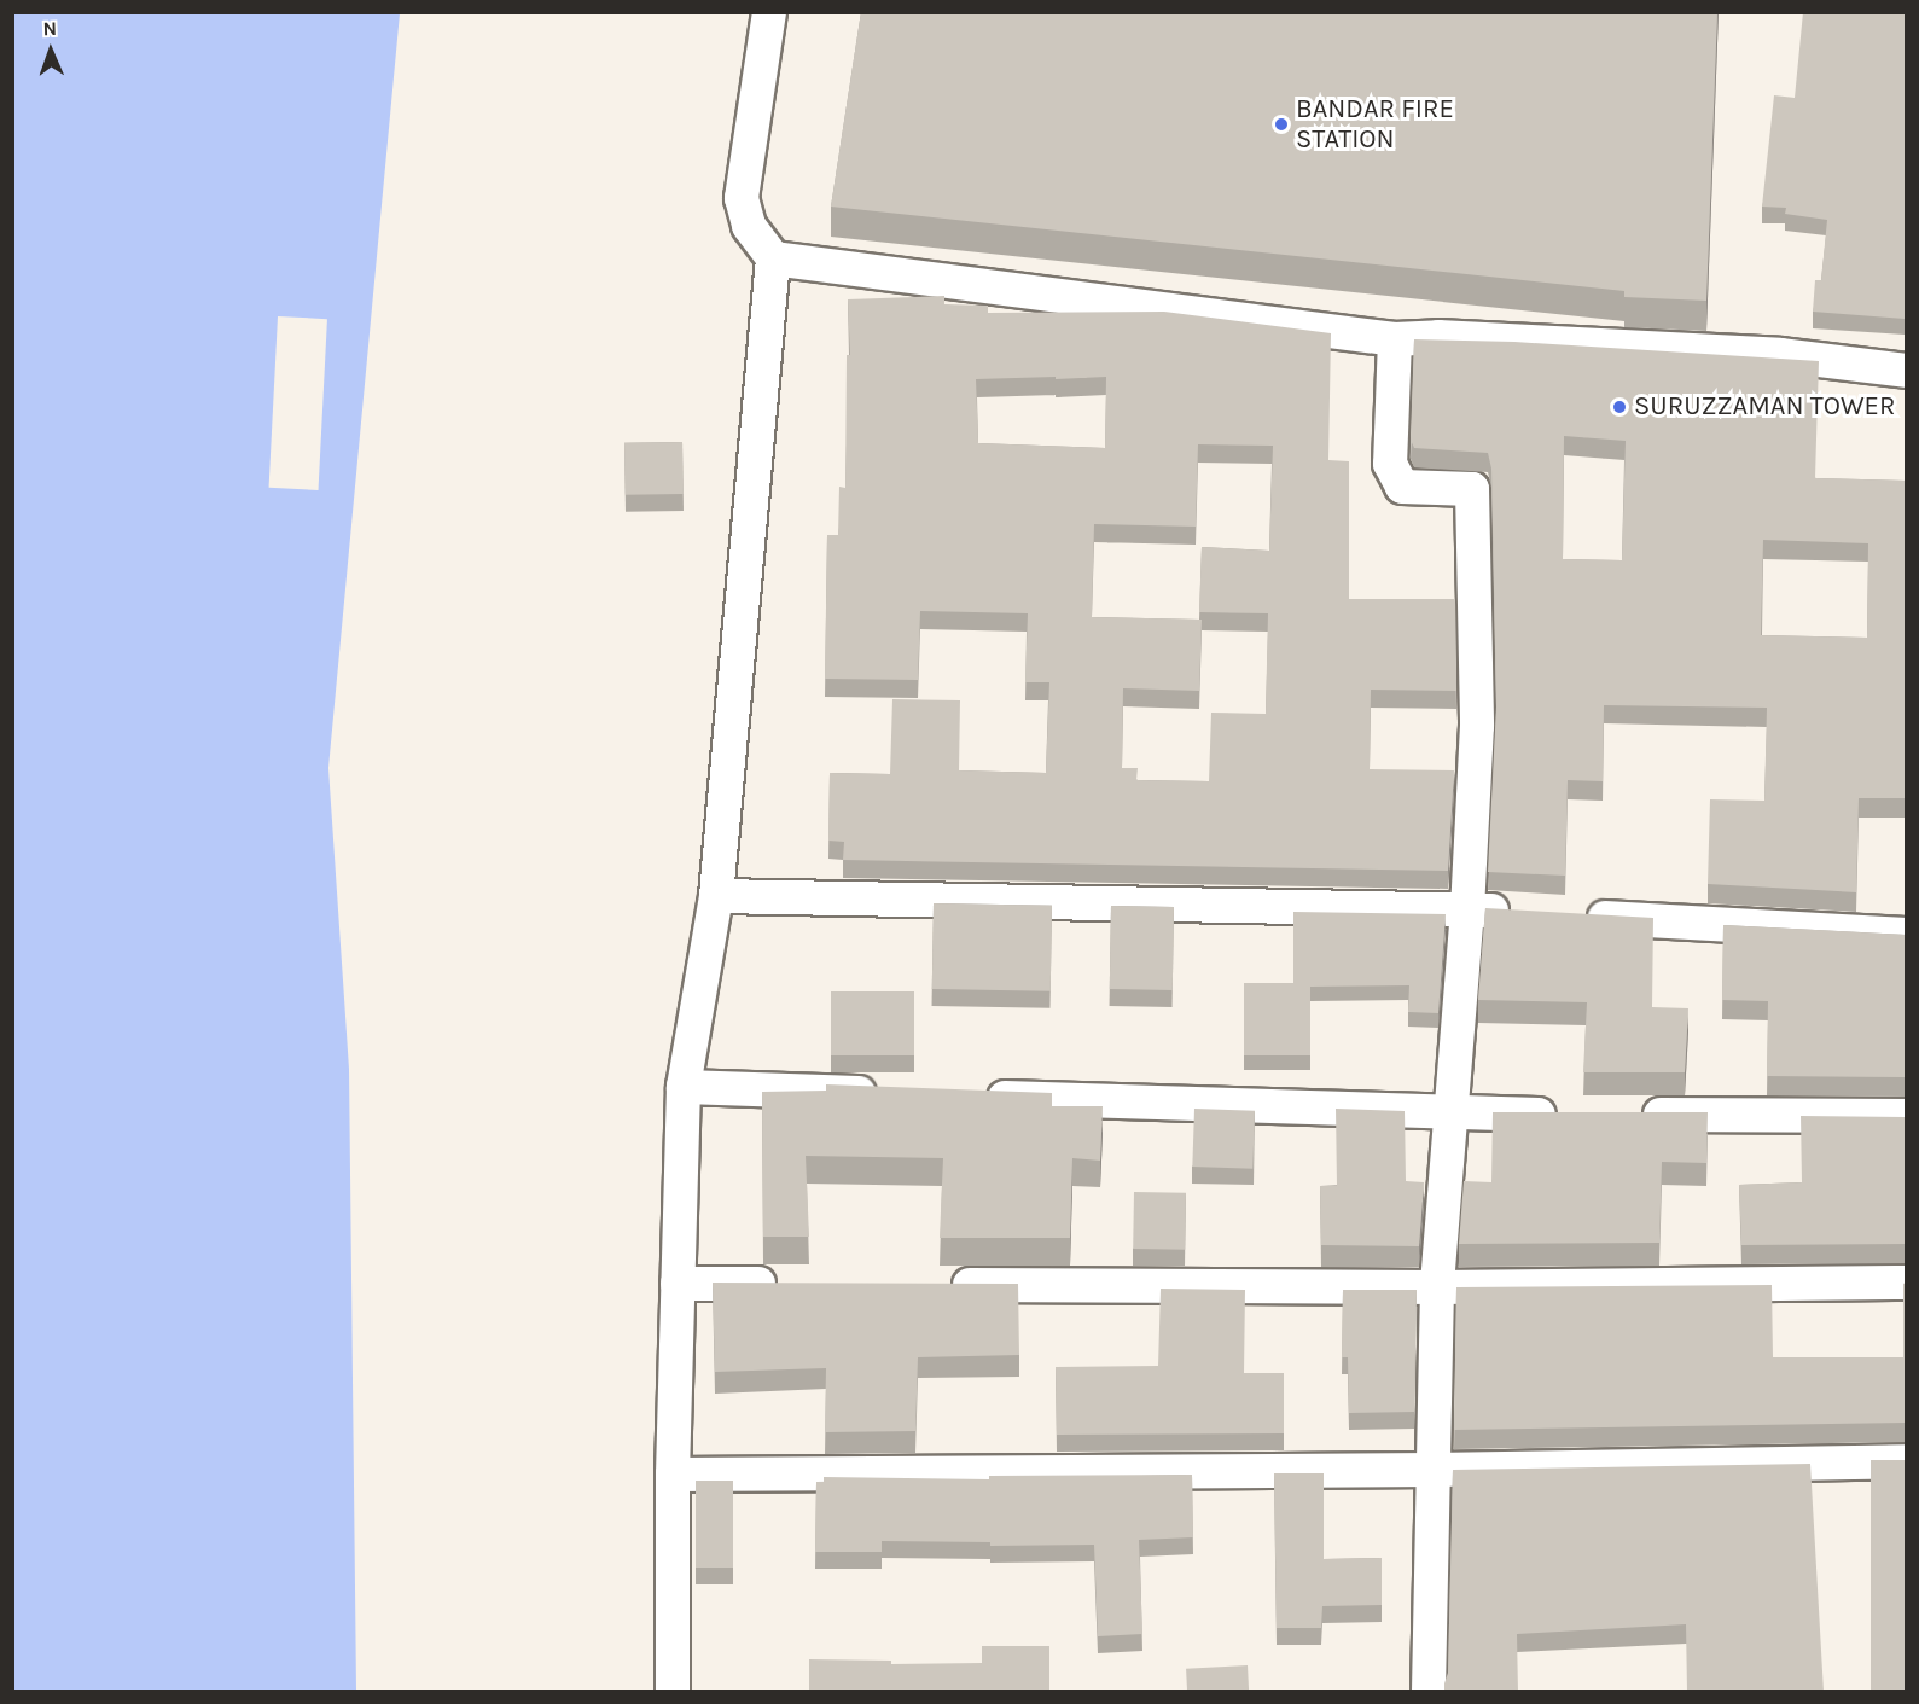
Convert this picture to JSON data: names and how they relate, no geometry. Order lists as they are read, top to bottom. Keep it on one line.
{"places":["BANDAR FIRE STATION","SURUZZAMAN TOWER"],"north":"top"}
